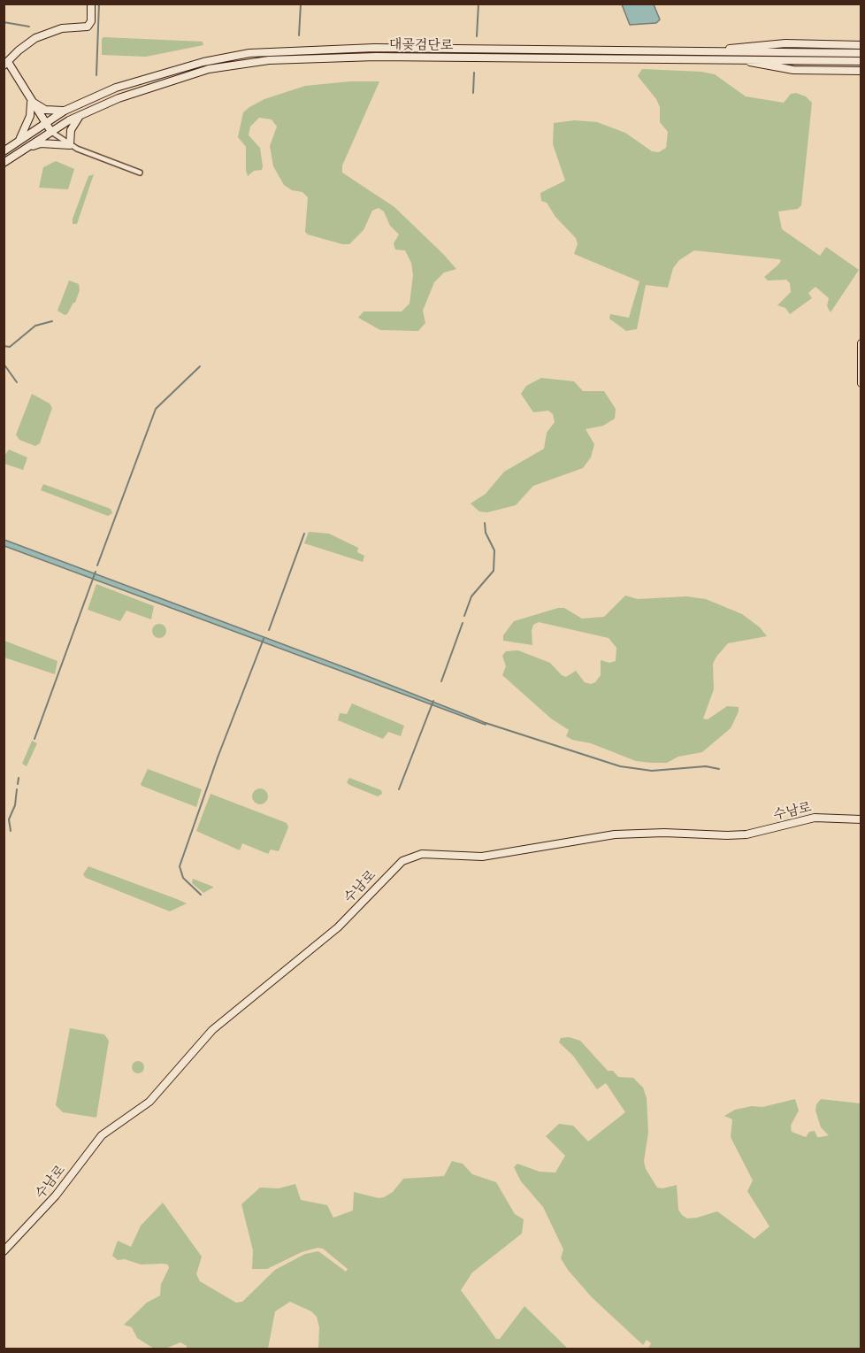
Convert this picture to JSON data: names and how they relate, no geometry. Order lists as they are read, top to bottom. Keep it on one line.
{"streets":{"main road":["대곶검단로","수남로"]}}
